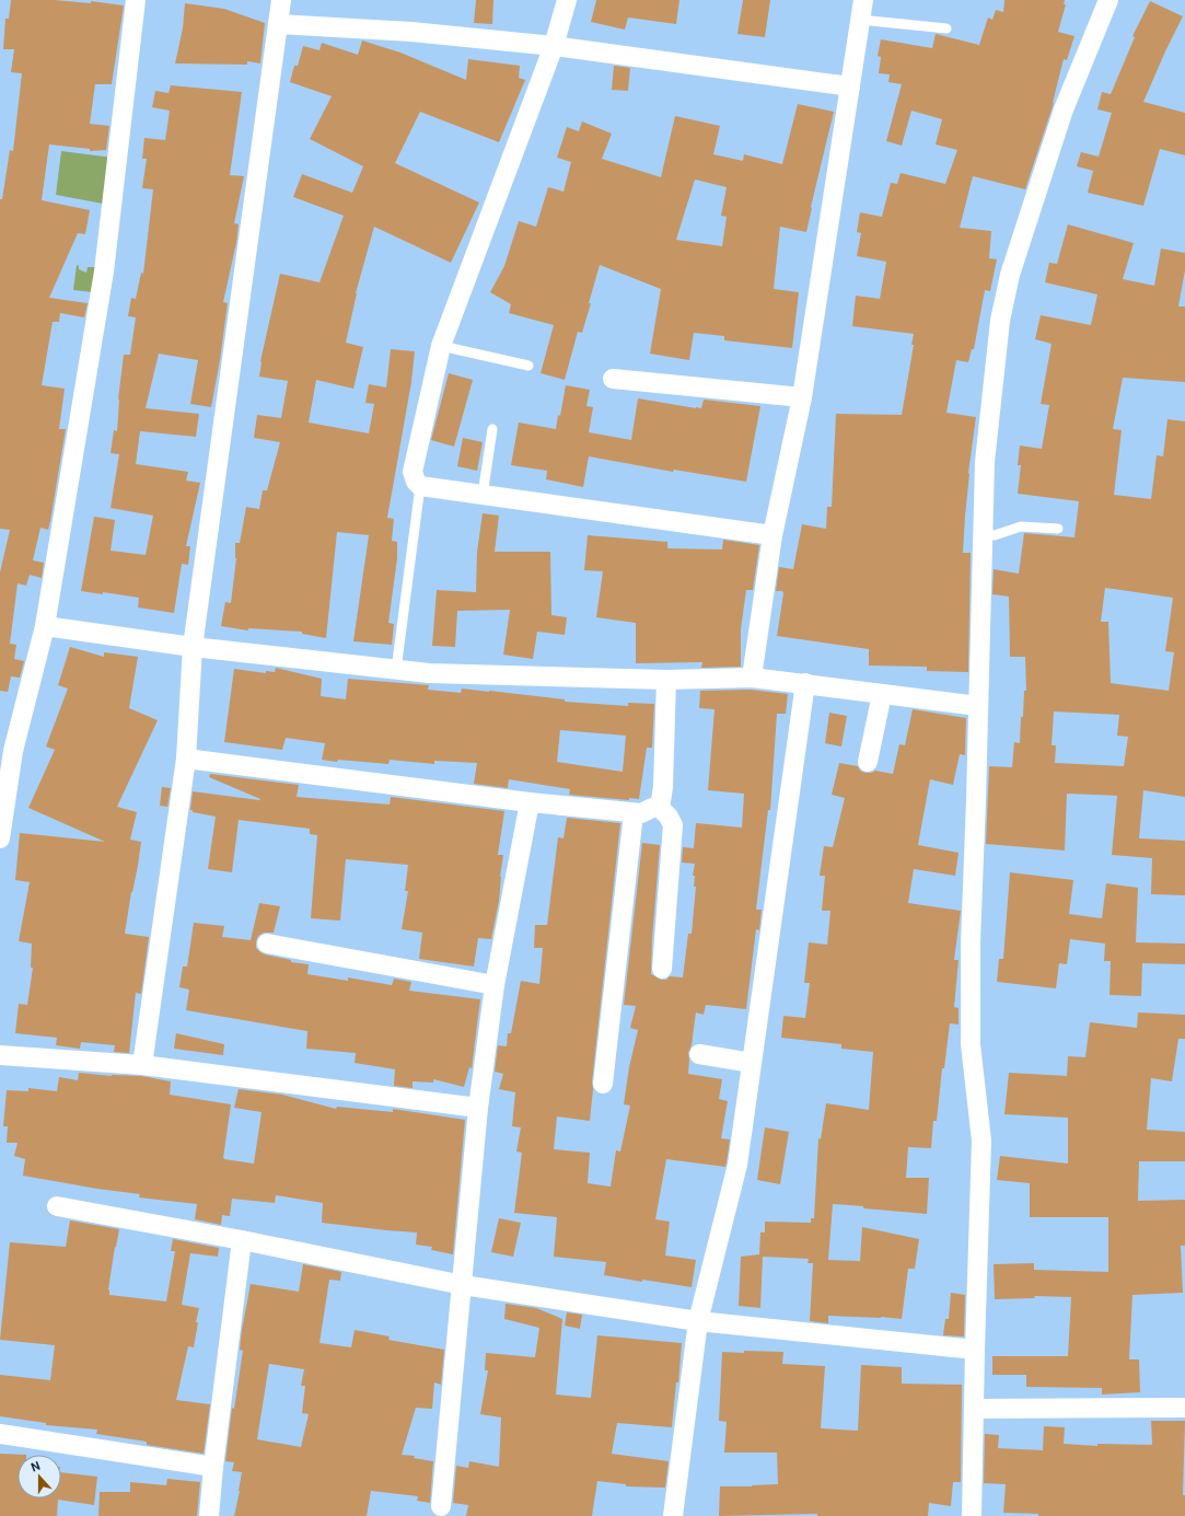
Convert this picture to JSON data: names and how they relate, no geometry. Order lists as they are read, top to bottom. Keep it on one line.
{"north":"top"}
